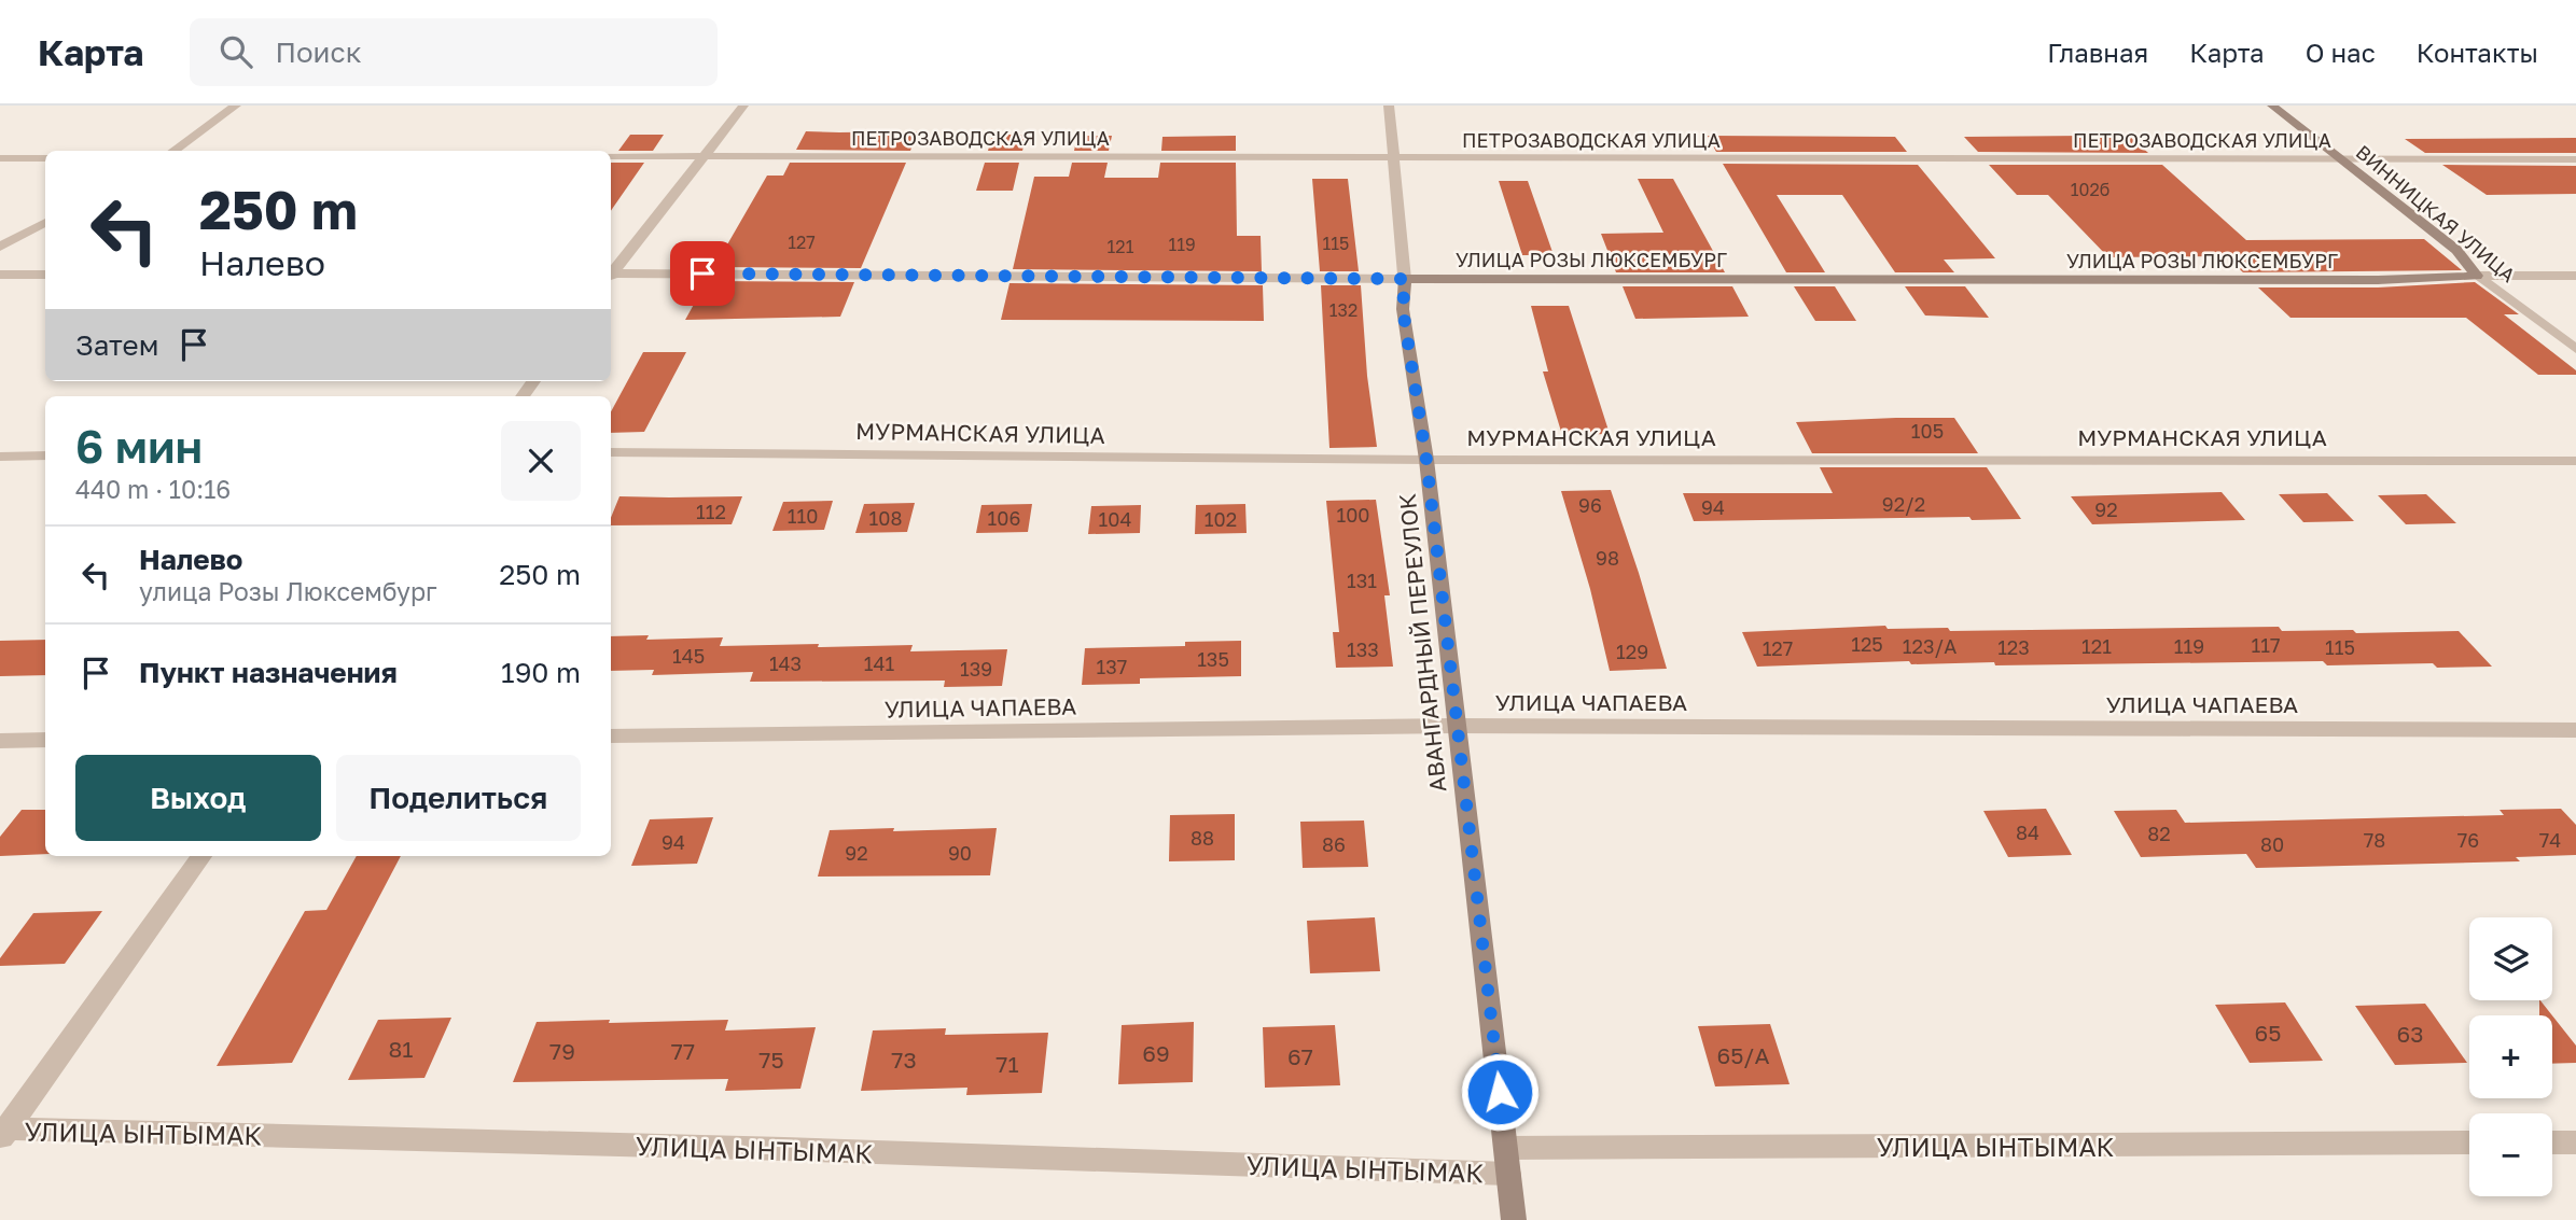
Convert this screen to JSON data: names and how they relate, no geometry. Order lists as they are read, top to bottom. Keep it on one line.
{"streets":{"main road":["ВИННИЦКАЯ УЛИЦА","УЛИЦА РОЗЫ ЛЮКСЕМБУРГ","АВАНГАРДНЫЙ ПЕРЕУЛОК"],"street":["ПЕТРОЗАВОДСКАЯ УЛИЦА","МУРМАНСКАЯ УЛИЦА","УЛИЦА ЧАПАЕВА","УЛИЦА ЫНТЫМАК"]},"crossings":[["ПЕТРОЗАВОДСКАЯ УЛИЦА","ВИННИЦКАЯ УЛИЦА"],["ПЕТРОЗАВОДСКАЯ УЛИЦА","АВАНГАРДНЫЙ ПЕРЕУЛОК"],["ВИННИЦКАЯ УЛИЦА","УЛИЦА РОЗЫ ЛЮКСЕМБУРГ"],["УЛИЦА РОЗЫ ЛЮКСЕМБУРГ","АВАНГАРДНЫЙ ПЕРЕУЛОК"],["МУРМАНСКАЯ УЛИЦА","АВАНГАРДНЫЙ ПЕРЕУЛОК"],["АВАНГАРДНЫЙ ПЕРЕУЛОК","УЛИЦА ЧАПАЕВА"],["АВАНГАРДНЫЙ ПЕРЕУЛОК","УЛИЦА ЫНТЫМАК"]],"house_numbers":["102б","127","115","119","121","132","105","92/2","96","94","92","112","100","110","108","106","104","102","98","131","125","117","123/А","121","119","123","115","127","133","129","145","135","143","141","137","139","84","82","88","78","76","74","94","86","80","92","90","65","63","81","79","77","69","65/А","67","75","73","71"],"page":{"header":"Карта","search":"Поиск","nav":["Главная","Карта","О нас","Контакты"],"turn":["250 m","Налево"],"then":"Затем","heading":["6 мин","440 m · 10:16"],"list":[{"name":"Налево","note":"улица Розы Люксембург","value":"250 m"},{"name":"Пункт назначения","value":"190 m"}],"buttons":["Выход","Поделиться"],"map_buttons":["+","−"]}}
